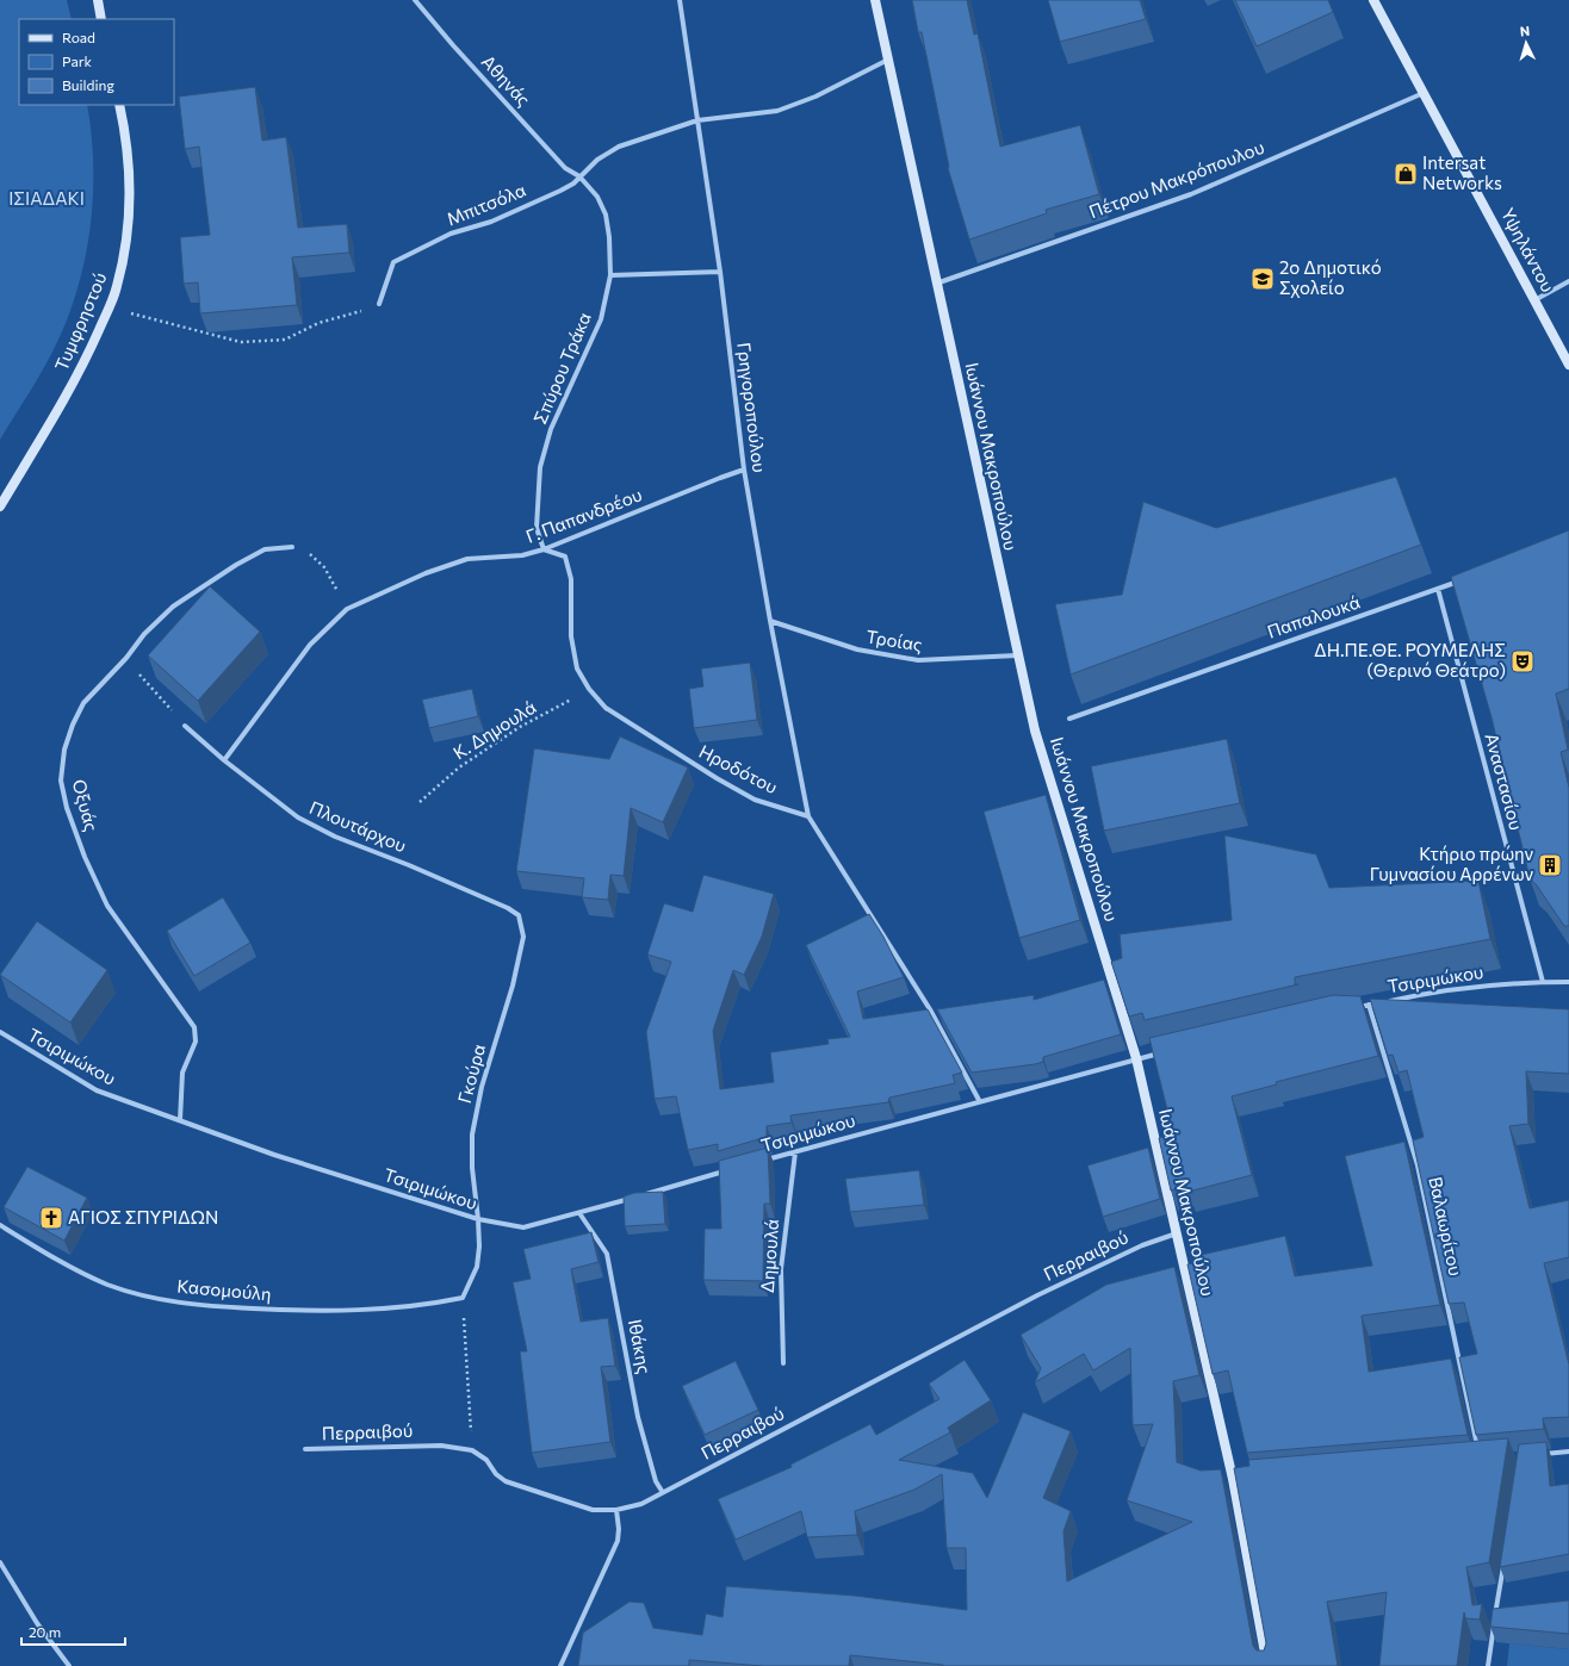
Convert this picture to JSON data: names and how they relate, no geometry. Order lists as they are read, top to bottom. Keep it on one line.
{"streets":{"main road":["Υψηλάντου","Τυμφρηστού","Ιωάννου Μακροπούλου"],"street":["Αθηνάς","Πέτρου Μακρόπουλου","Μπιτσόλα","Σπύρου Τράκα","Γρηγοροπούλου","Γ. Παπανδρέου","Παπαλουκά","Τροίας","Ηροδότου","Αναστασίου","Οξυάς","Πλουτάρχου","Τσιριμώκου","Γκούρα","Βαλαωρίτου","Δημουλά","Περραιβού","Κασομούλη","Ιθάκης"],"path":["Κ. Δημουλά"]},"crossings":[["Αθηνάς","Μπιτσόλα"],["Αθηνάς","Σπύρου Τράκα"],["Πέτρου Μακρόπουλου","Υψηλάντου"],["Πέτρου Μακρόπουλου","Ιωάννου Μακροπούλου"],["Μπιτσόλα","Σπύρου Τράκα"],["Μπιτσόλα","Γρηγοροπούλου"],["Μπιτσόλα","Ιωάννου Μακροπούλου"],["Σπύρου Τράκα","Γ. Παπανδρέου"],["Σπύρου Τράκα","Ηροδότου"],["Γρηγοροπούλου","Γ. Παπανδρέου"],["Γρηγοροπούλου","Τροίας"],["Γρηγοροπούλου","Ηροδότου"],["Ιωάννου Μακροπούλου","Τροίας"],["Ιωάννου Μακροπούλου","Τσιριμώκου"],["Ιωάννου Μακροπούλου","Περραιβού"],["Γ. Παπανδρέου","Ηροδότου"],["Γ. Παπανδρέου","Πλουτάρχου"],["Παπαλουκά","Αναστασίου"],["Κ. Δημουλά","Ηροδότου"],["Αναστασίου","Τσιριμώκου"],["Οξυάς","Τσιριμώκου"],["Πλουτάρχου","Γκούρα"],["Τσιριμώκου","Γκούρα"],["Τσιριμώκου","Βαλαωρίτου"],["Τσιριμώκου","Δημουλά"],["Τσιριμώκου","Ιθάκης"],["Γκούρα","Κασομούλη"],["Περραιβού","Ιθάκης"]],"parks":["ΙΣΙΑΔΑΚΙ"],"places":{"shop":["Intersat Networks"],"school or university":["2ο Δημοτικό Σχολείο"],"theatre":["ΔΗ.ΠΕ.ΘΕ. ΡΟΥΜΕΛΗΣ (Θερινό Θεάτρο)"],"building":["Κτήριο πρώην Γυμνασίου Αρρένων"],"church":["ΑΓΙΟΣ ΣΠΥΡΙΔΩΝ"]},"legend":["Road","Park","Building"],"scale_bar":"20 m","north":"top"}
